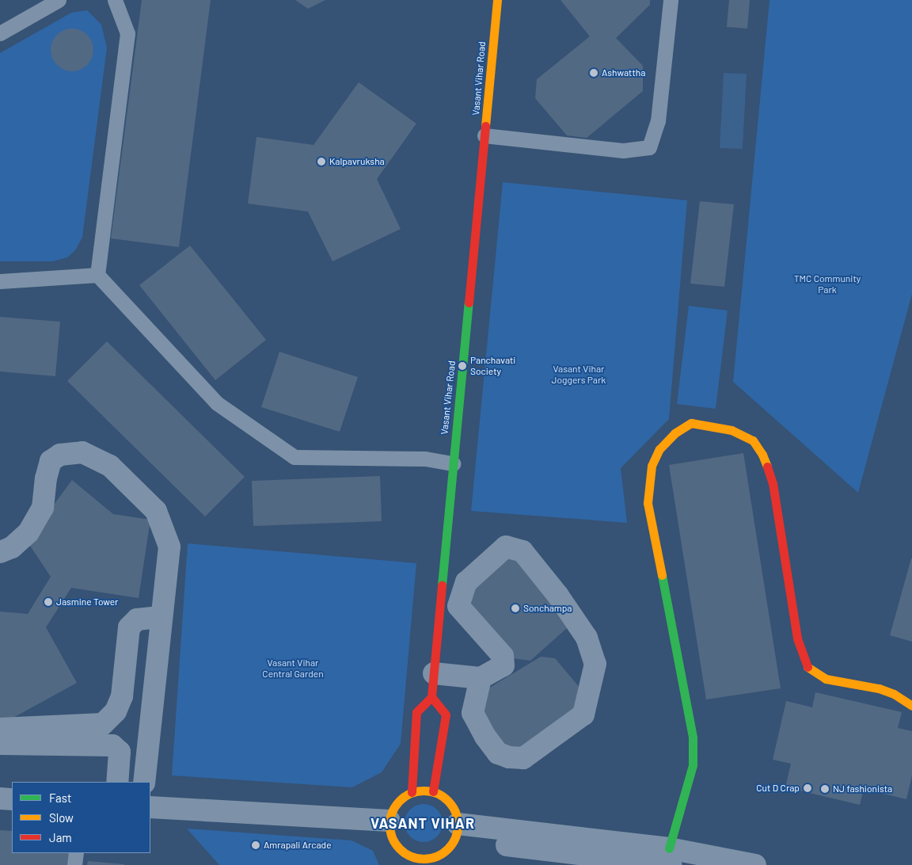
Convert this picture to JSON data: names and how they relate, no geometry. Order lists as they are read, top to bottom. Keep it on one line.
{"streets":{"street":["Vasant Vihar Road"]},"districts":["VASANT VIHAR"],"parks":["TMC Community Park","Vasant Vihar Joggers Park","Vasant Vihar Central Garden"],"places":["Ashwattha","Kalpavruksha","Panchavati Society","Jasmine Tower","Sonchampa","Cut D Crap","NJ fashionista","Amrapali Arcade"],"legend":["Fast","Slow","Jam"]}
